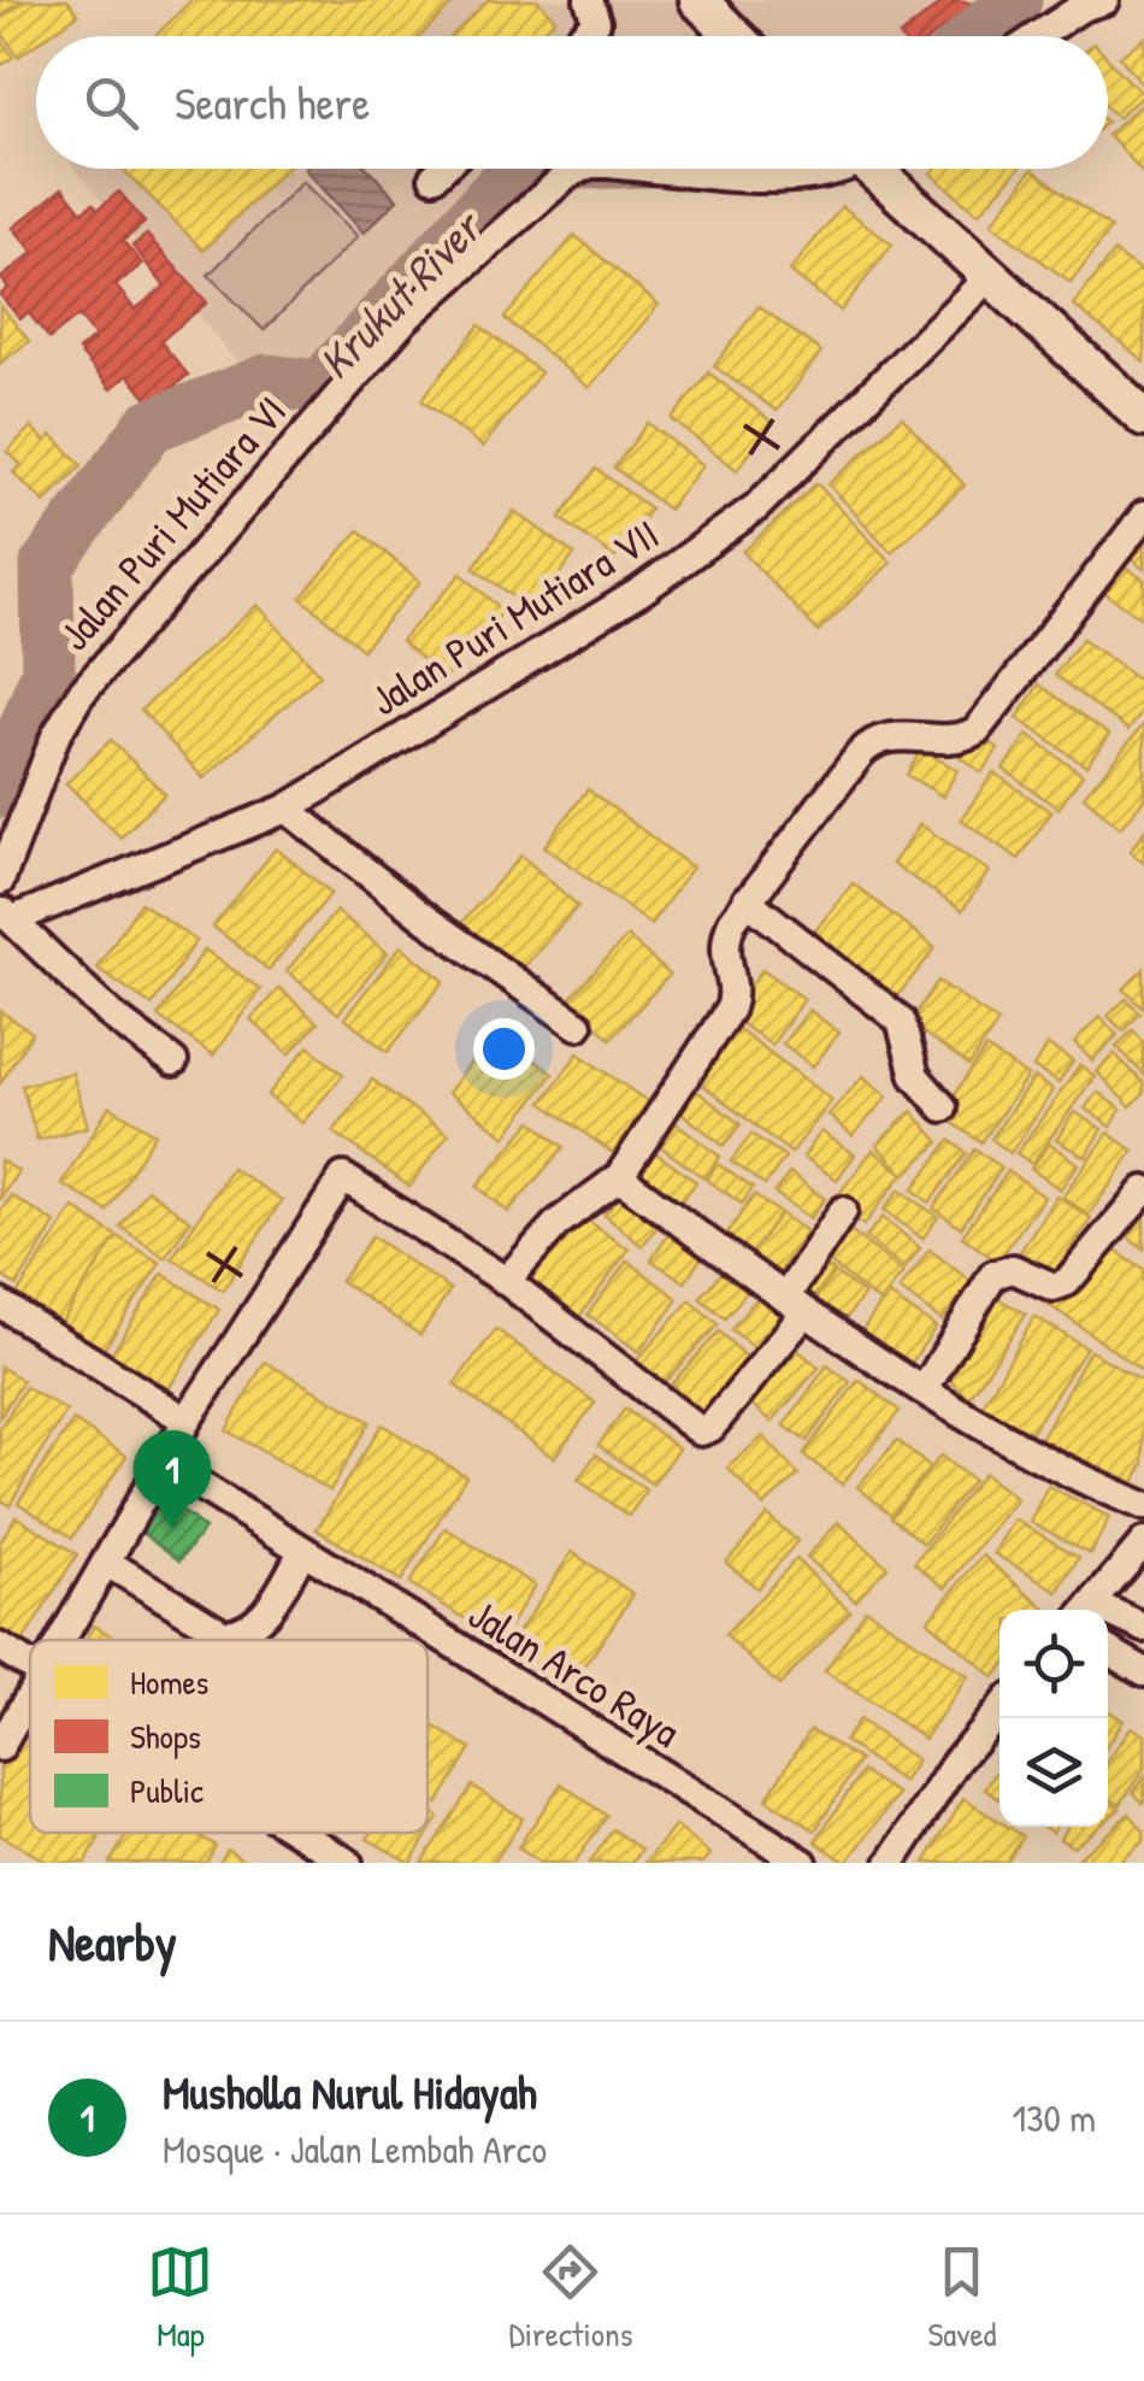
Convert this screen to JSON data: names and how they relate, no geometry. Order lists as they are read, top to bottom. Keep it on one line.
{"streets":{"street":["Jalan Puri Mutiara VI","Jalan Puri Mutiara VII","Jalan Arco Raya"]},"water":["Krukut River"],"legend":["Homes","Shops","Public"],"page":{"search":"Search here","pins":"1","heading":"Nearby","list":[{"mark":"1","name":"Musholla Nurul Hidayah","note":"Mosque · Jalan Lembah Arco","value":"130 m"}],"nav":["Map","Directions","Saved"]}}
